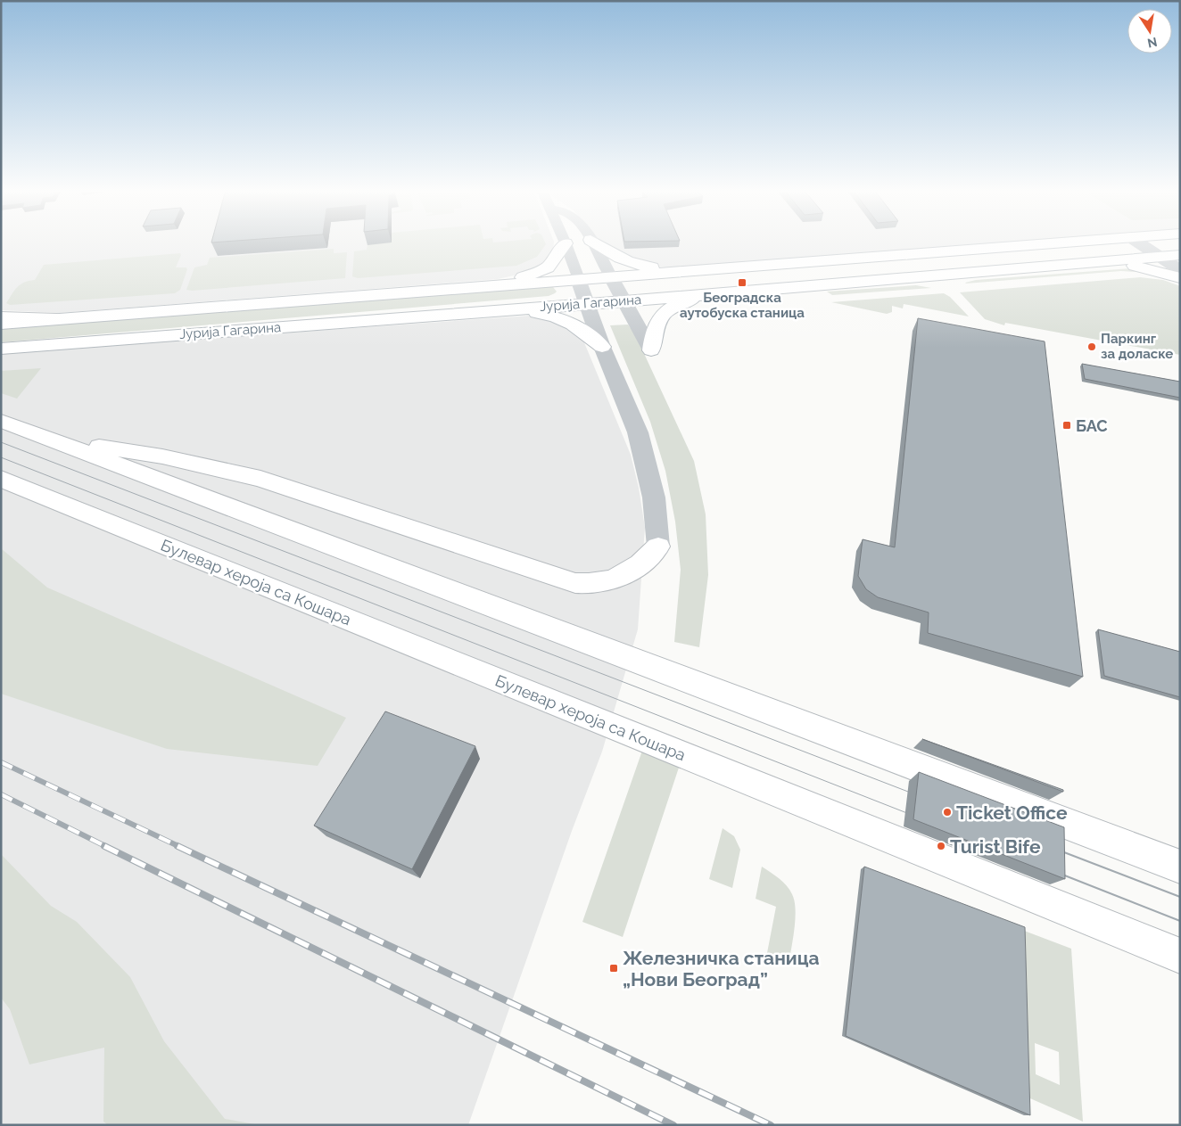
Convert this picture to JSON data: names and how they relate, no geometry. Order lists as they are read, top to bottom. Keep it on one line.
{"streets":{"main road":["Јурија Гагарина","Булевар хероја са Кошара"]},"places":{"transit":["Београдска аутобуска станица","БАС","Железничка станица „Нови Београд”"],"other":["Паркинг за доласке","Ticket Office","Turist Bife"]},"north":"bottom"}
